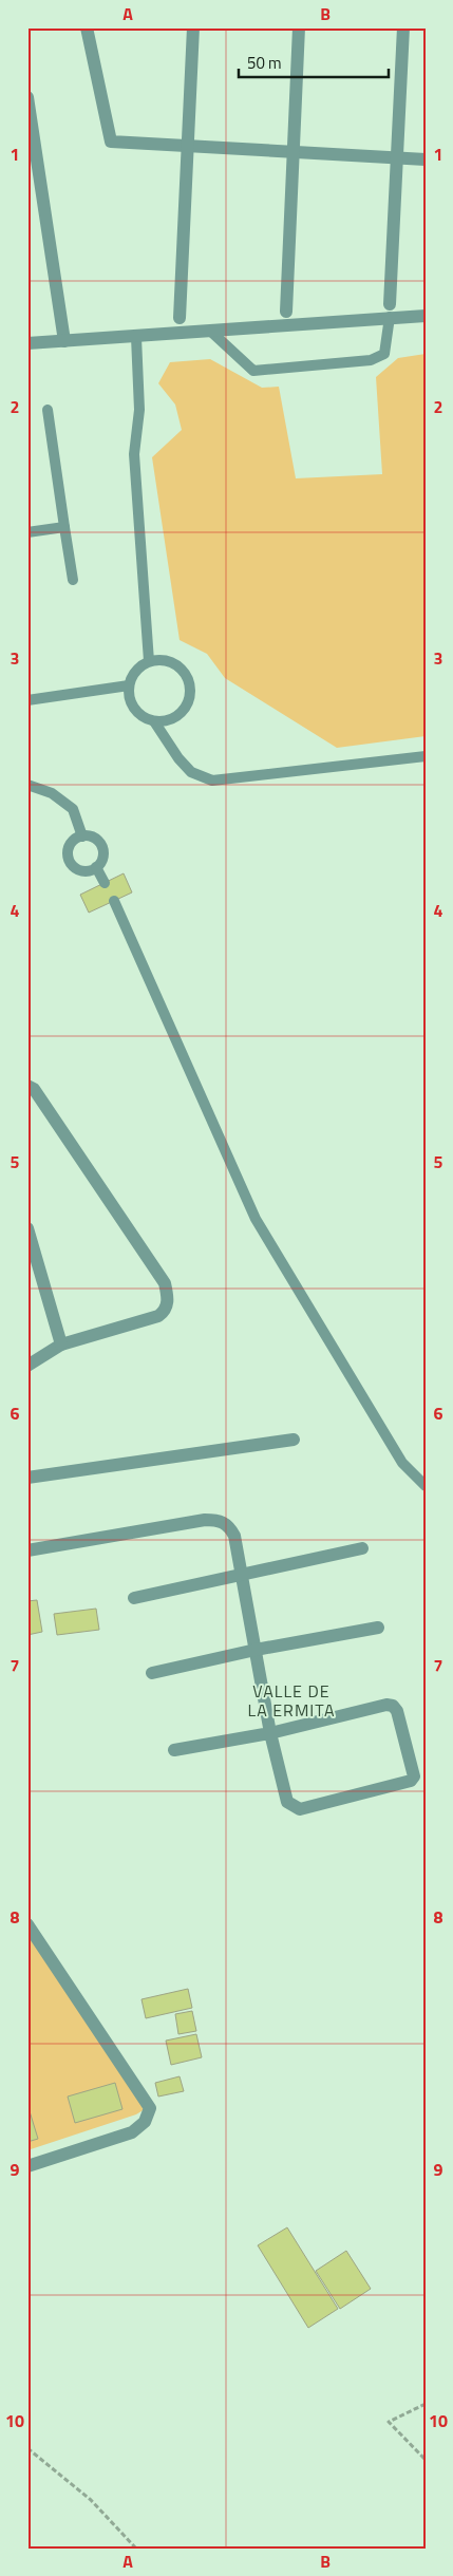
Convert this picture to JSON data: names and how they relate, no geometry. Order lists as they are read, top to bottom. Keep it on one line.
{"districts":["VALLE DE LA ERMITA"],"scale_bar":"50 m","grid":{"columns":["A","B"],"rows":["1","2","3","4","5","6","7","8","9","10"]}}
